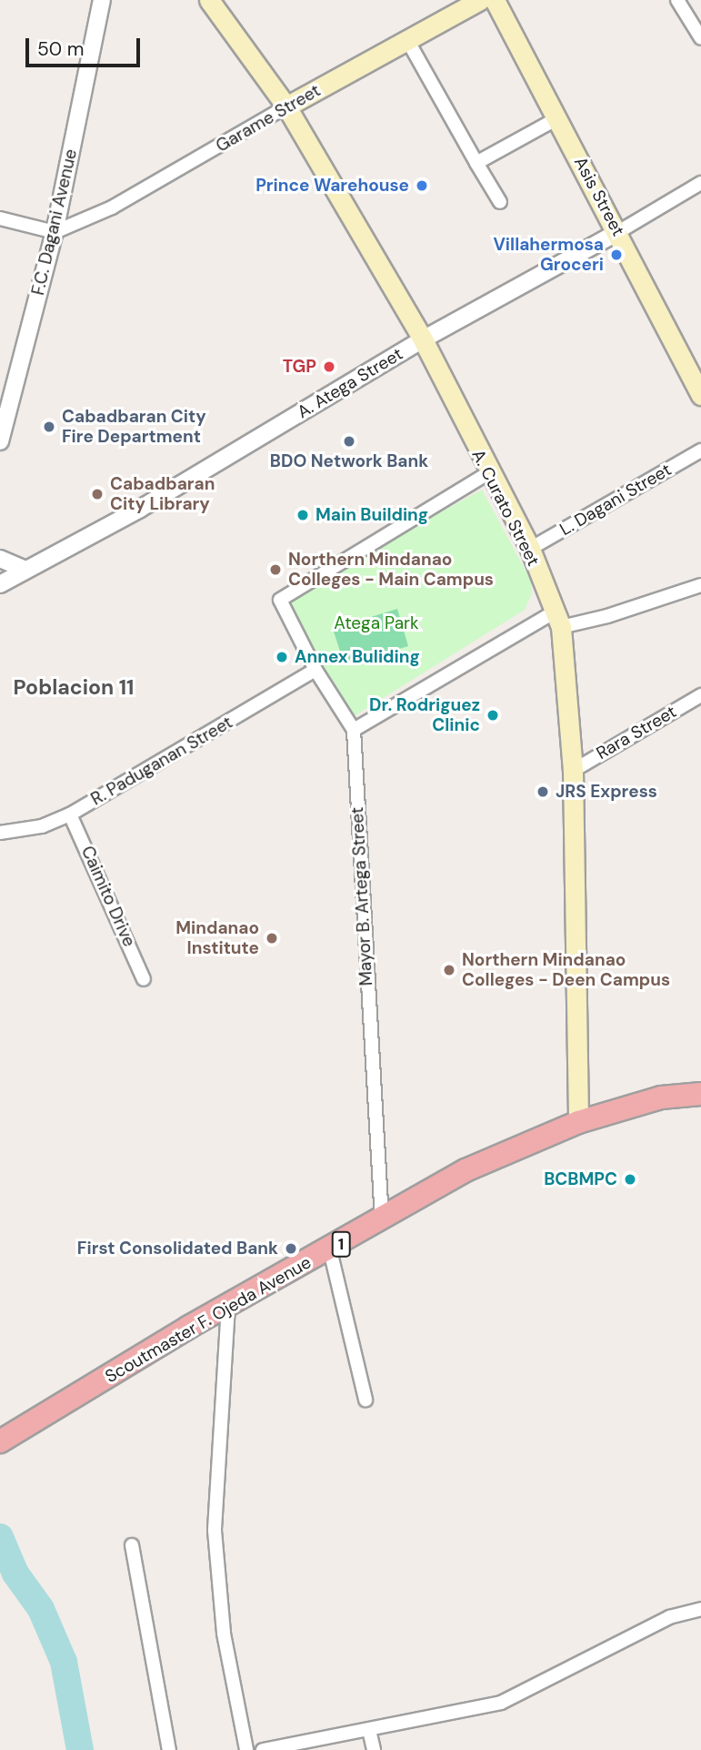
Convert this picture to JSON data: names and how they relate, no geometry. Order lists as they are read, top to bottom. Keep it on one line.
{"streets":{"highway":["1","Scoutmaster F. Ojeda Avenue"],"main road":["Garame Street","Asis Street","A. Curato Street"],"street":["F.C. Dagani Avenue","A. Atega Street","L. Dagani Street","Rara Street","R. Paduganan Street","Caimito Drive","Mayor B. Artega Street"]},"crossings":[["Garame Street","F.C. Dagani Avenue"],["Garame Street","A. Curato Street"],["Asis Street","A. Atega Street"],["A. Atega Street","A. Curato Street"],["L. Dagani Street","A. Curato Street"],["A. Curato Street","Rara Street"],["A. Curato Street","Mayor B. Artega Street"],["A. Curato Street","Scoutmaster F. Ojeda Avenue"],["R. Paduganan Street","Caimito Drive"],["R. Paduganan Street","Mayor B. Artega Street"],["Mayor B. Artega Street","Scoutmaster F. Ojeda Avenue"]],"districts":["Poblacion 11"],"parks":["Atega Park"],"places":["Prince Warehouse","Villahermosa Groceri","TGP","Cabadbaran City Fire Department","BDO Network Bank","Cabadbaran City Library","Main Building","Northern Mindanao Colleges - Main Campus","Annex Buliding","Dr. Rodriguez Clinic","JRS Express","Mindanao Institute","Northern Mindanao Colleges - Deen Campus","BCBMPC","First Consolidated Bank"],"scale_bar":"50 m"}
